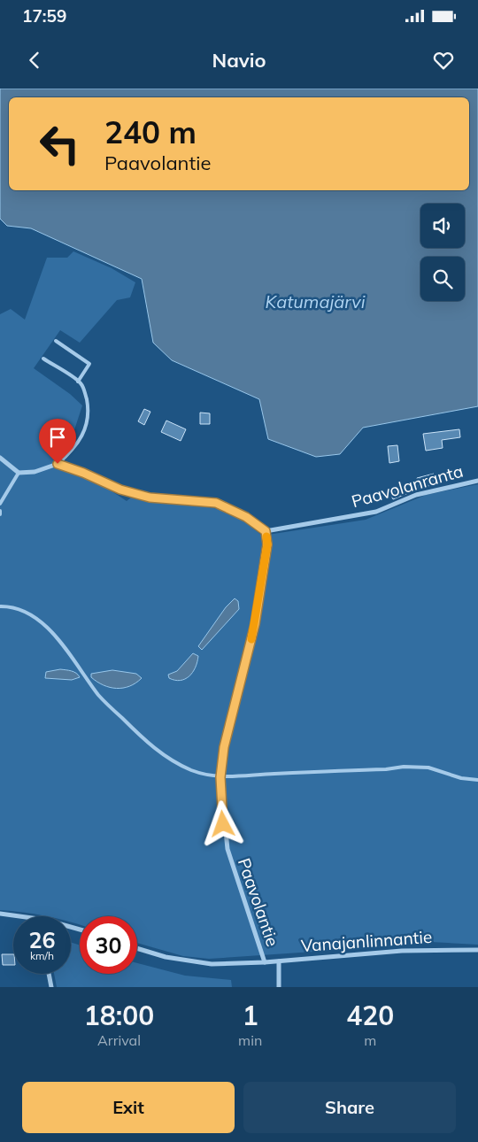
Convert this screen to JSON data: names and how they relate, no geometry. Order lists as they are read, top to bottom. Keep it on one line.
{"streets":{"street":["Paavolanranta","Paavolantie","Vanajanlinnantie"]},"crossings":[["Paavolanranta","Paavolantie"],["Paavolantie","Vanajanlinnantie"]],"water":["Katumajärvi"],"page":{"status":"17:59","header":"Navio","turn":["240 m","Paavolantie"],"speed":"26 km/h","limit":"30","eta":["18:00","Arrival","1","min","420","m"],"buttons":["Exit","Share"]}}
